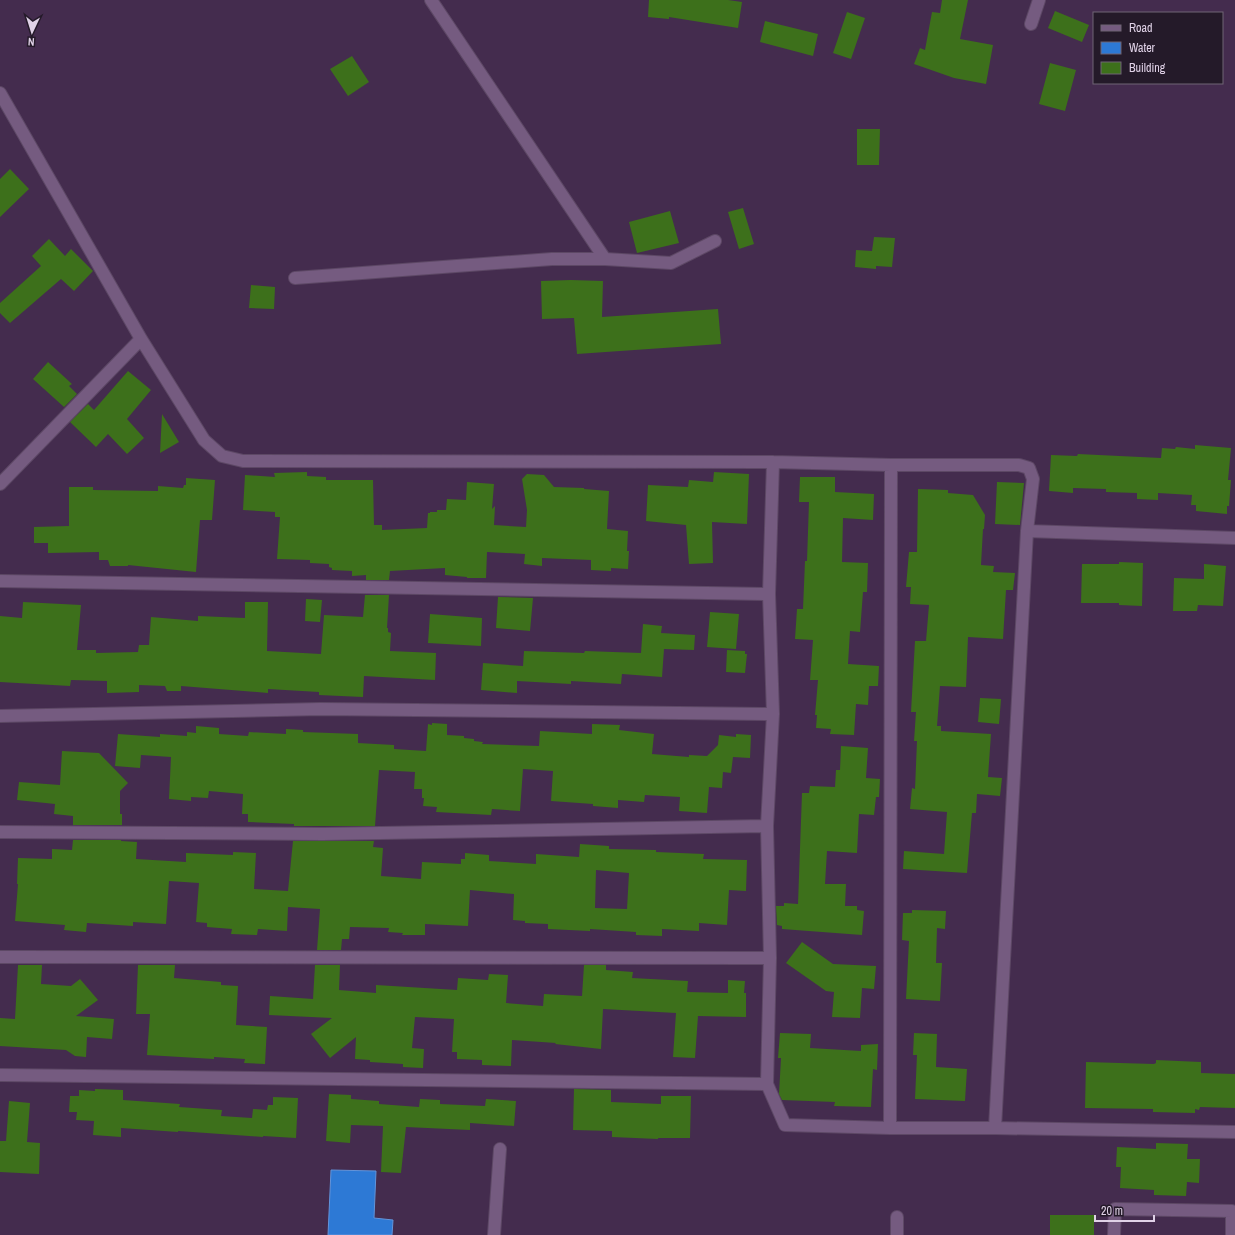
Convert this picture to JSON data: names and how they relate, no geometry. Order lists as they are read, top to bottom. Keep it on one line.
{"legend":["Road","Water","Building"],"scale_bar":"20 m","north":"bottom"}
